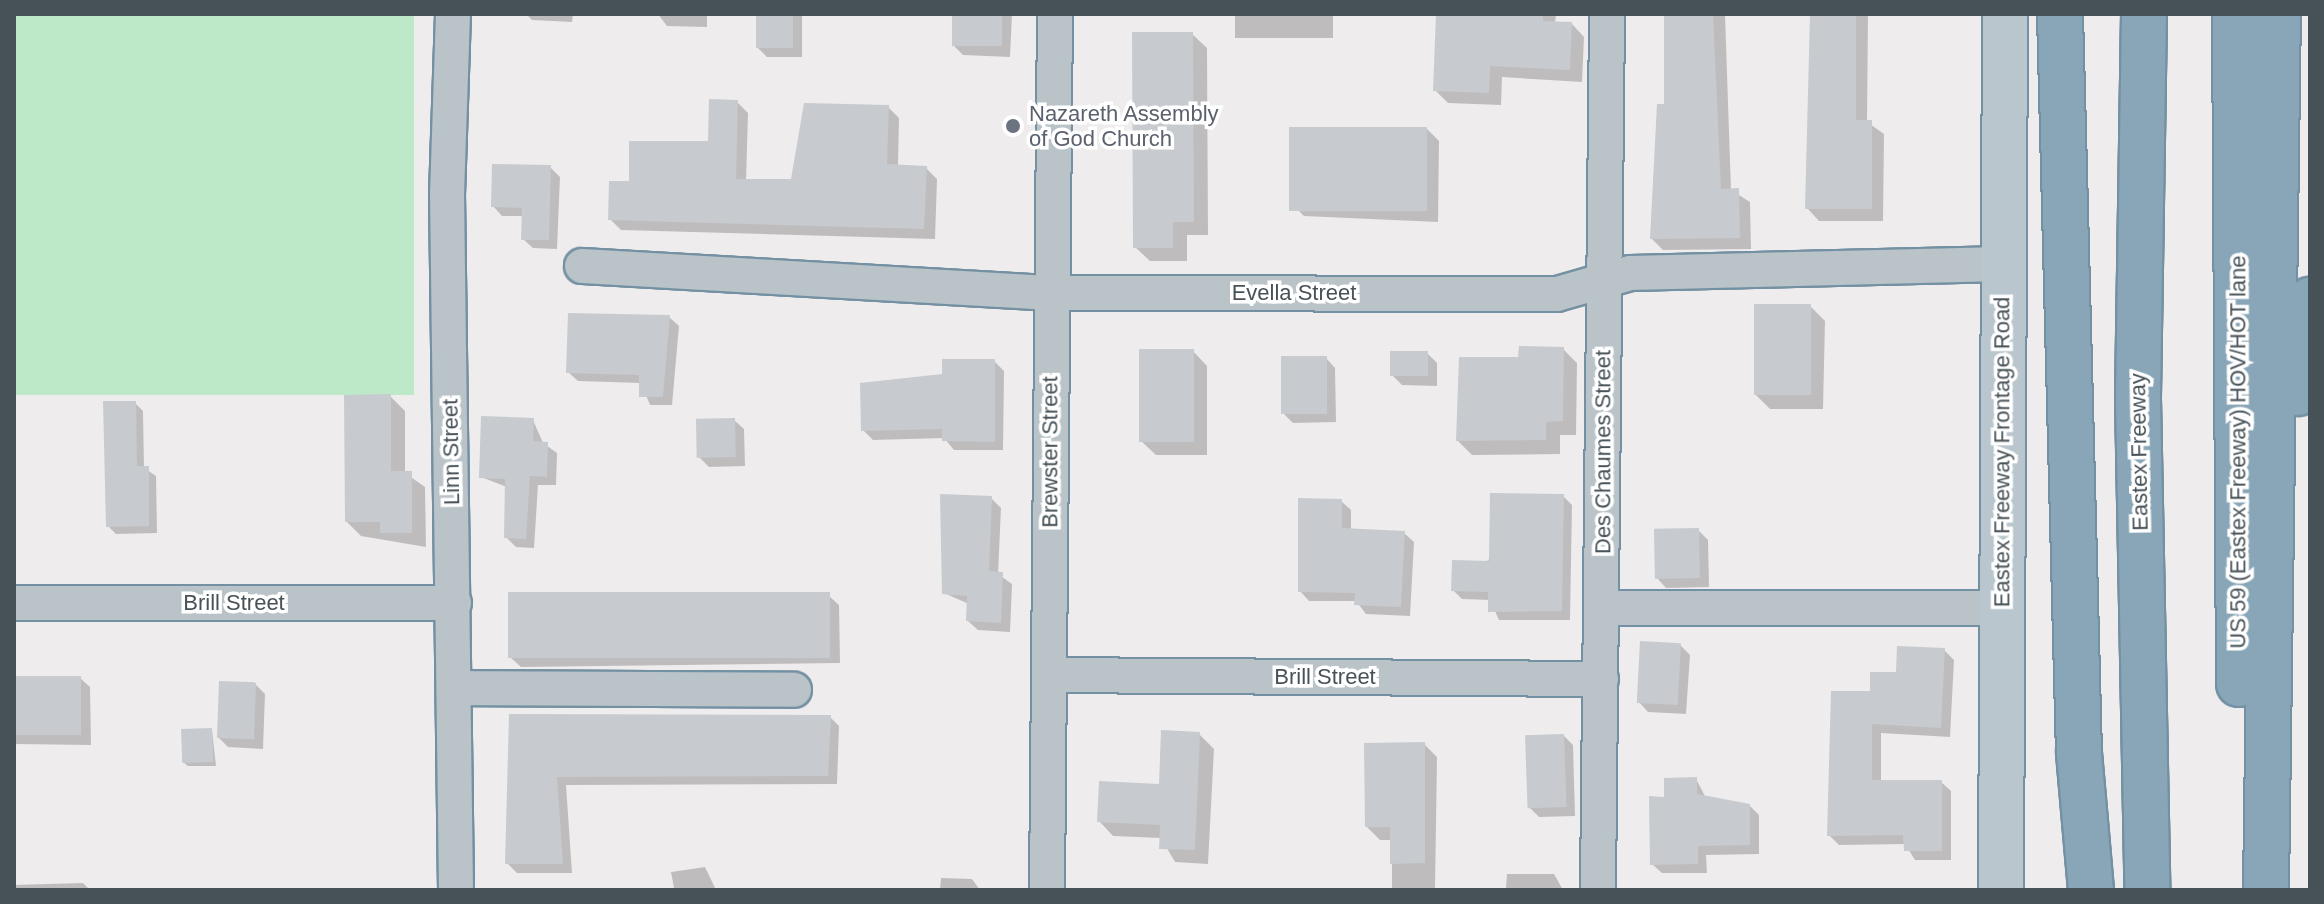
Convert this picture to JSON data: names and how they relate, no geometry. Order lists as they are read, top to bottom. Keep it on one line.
{"streets":{"highway":["Eastex Freeway","US 59 (Eastex Freeway) HOV/HOT lane"],"main road":["Eastex Freeway Frontage Road"],"street":["Evella Street","Linn Street","Brewster Street","Des Chaumes Street","Brill Street"]},"crossings":[["Evella Street","Brewster Street"],["Evella Street","Des Chaumes Street"],["Evella Street","Eastex Freeway Frontage Road"],["Linn Street","Brill Street"],["Brewster Street","Brill Street"],["Des Chaumes Street","Brill Street"]],"places":["Nazareth Assembly of God Church"]}
